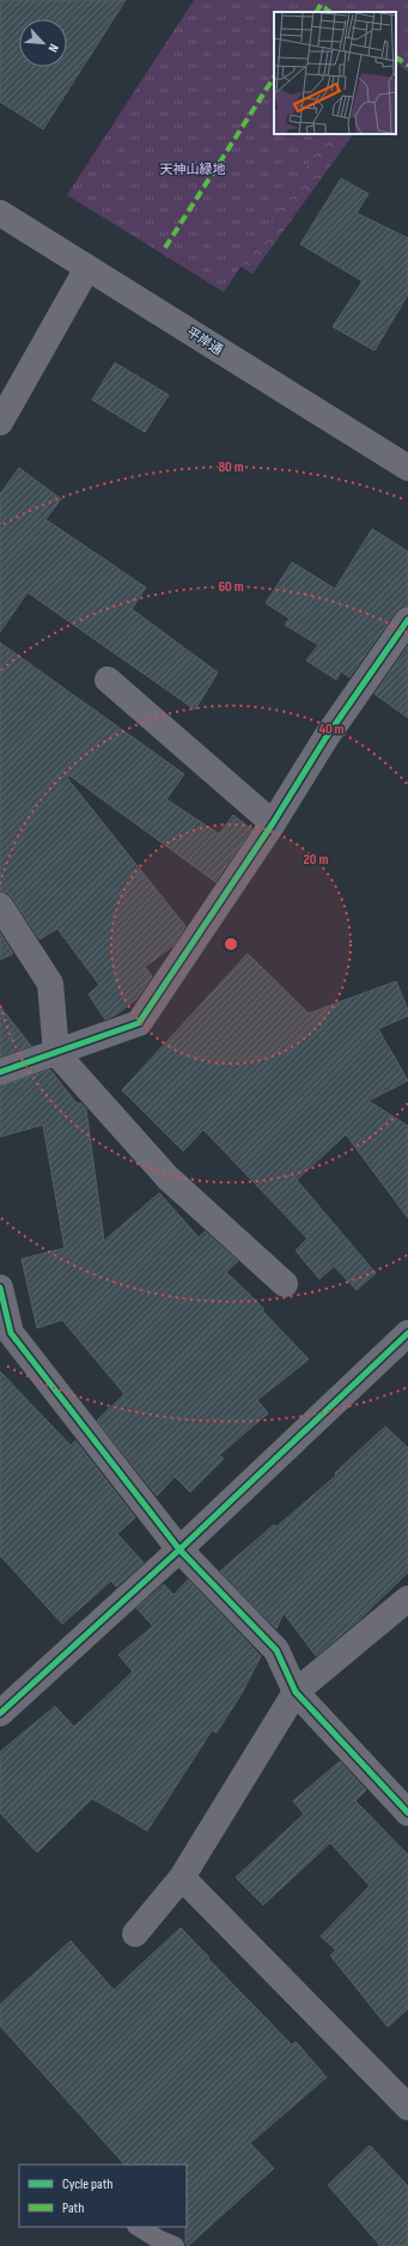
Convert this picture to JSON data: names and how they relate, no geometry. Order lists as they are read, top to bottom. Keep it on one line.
{"streets":{"street":["平岸通"]},"parks":["天神山緑地"],"legend":["Cycle path","Path"],"north":"bottom right","rings":["80 m","60 m","40 m","20 m"]}
